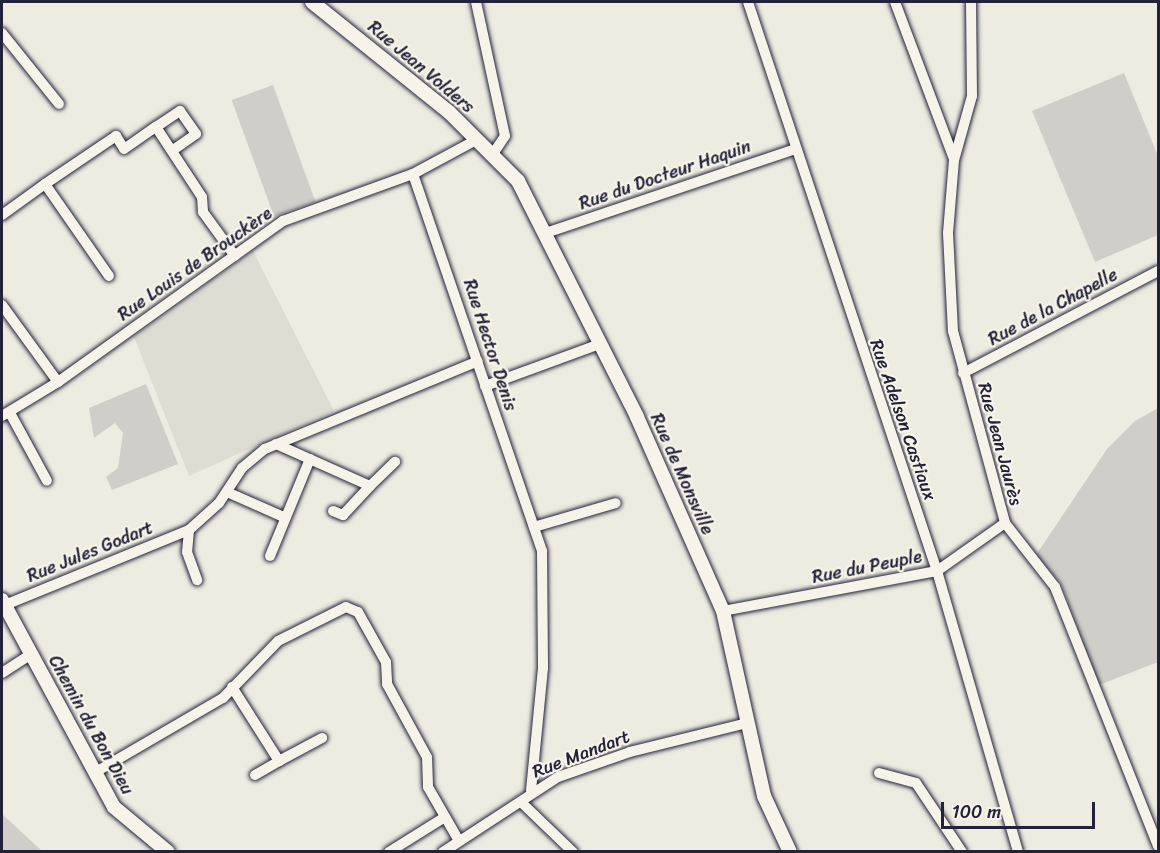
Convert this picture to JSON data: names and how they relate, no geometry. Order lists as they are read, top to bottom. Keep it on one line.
{"streets":{"street":["Rue Jean Volders","Rue du Docteur Haquin","Rue Louis de Brouckère","Rue de la Chapelle","Rue Hector Denis","Rue Adelson Castiaux","Rue Jean Jaurès","Rue de Monsville","Rue Jules Godart","Rue du Peuple","Chemin du Bon Dieu","Rue Mandart"]},"crossings":[["Rue Jean Volders","Rue Louis de Brouckère"],["Rue Jean Volders","Rue de Monsville"],["Rue du Docteur Haquin","Rue Adelson Castiaux"],["Rue du Docteur Haquin","Rue de Monsville"],["Rue Louis de Brouckère","Rue Hector Denis"],["Rue Louis de Brouckère","Rue de Monsville"],["Rue de la Chapelle","Rue Jean Jaurès"],["Rue Hector Denis","Rue Mandart"],["Rue Adelson Castiaux","Rue du Peuple"],["Rue Jean Jaurès","Rue du Peuple"],["Rue de Monsville","Rue du Peuple"],["Rue de Monsville","Rue Mandart"],["Rue Jules Godart","Chemin du Bon Dieu"]],"scale_bar":"100 m"}
